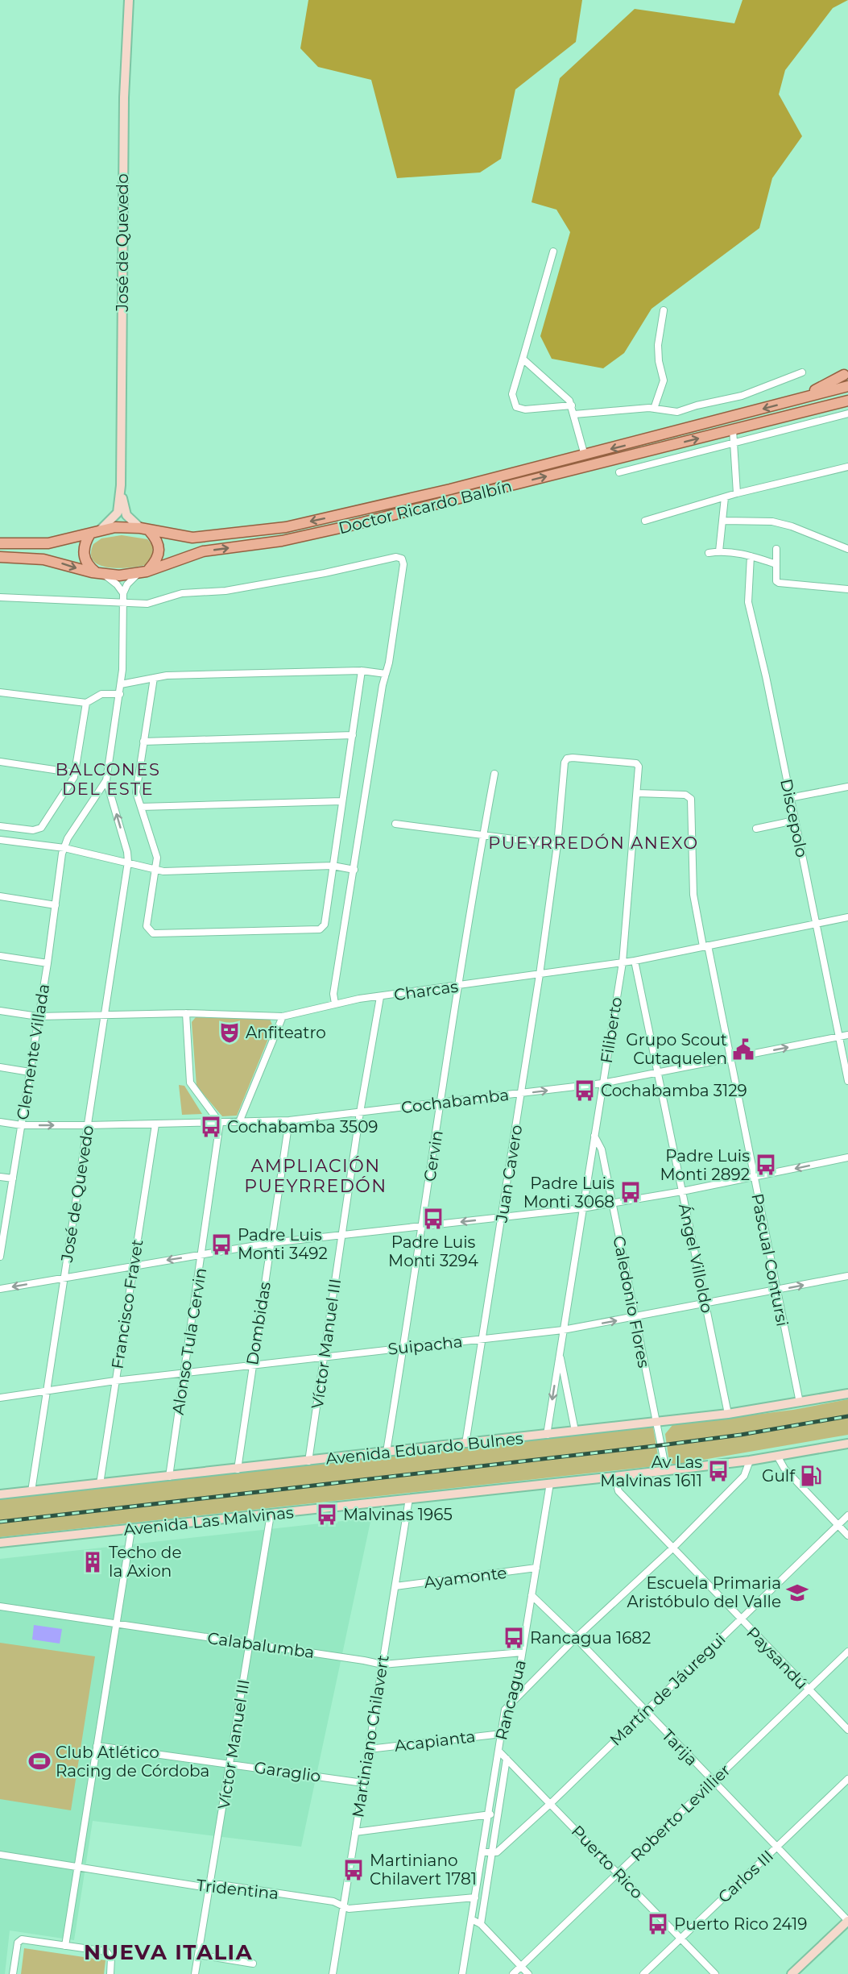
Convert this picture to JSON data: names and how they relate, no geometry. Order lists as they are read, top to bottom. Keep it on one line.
{"streets":{"main road":["José de Quevedo","Doctor Ricardo Balbín","Avenida Eduardo Bulnes","Avenida Las Malvinas"],"street":["Discepolo","Charcas","Filiberto","Clemente Villada","Cochabamba","Cervin","Juan Cavero","Ángel Villoldo","Pascual Contursi","Caledonio Flores","Francisco Fravet","Dombidas","Alonso Tula Cervin","Víctor Manuel III","Suipacha","Ayamonte","Calabalumba","Paysandú","Martín de Jáuregui","Rancagua","Martiniano Chilavert","Acapianta","Tarija","Garaglio","Roberto Levillier","Puerto Rico","Carlos III","Tridentina"]},"crossings":[["José de Quevedo","Charcas"],["José de Quevedo","Clemente Villada"],["José de Quevedo","Cochabamba"],["José de Quevedo","Suipacha"],["José de Quevedo","Avenida Eduardo Bulnes"],["Discepolo","Charcas"],["Discepolo","Cochabamba"],["Charcas","Filiberto"],["Charcas","Clemente Villada"],["Charcas","Cervin"],["Charcas","Juan Cavero"],["Charcas","Ángel Villoldo"],["Charcas","Pascual Contursi"],["Charcas","Víctor Manuel III"],["Filiberto","Cochabamba"],["Filiberto","Juan Cavero"],["Filiberto","Pascual Contursi"],["Filiberto","Caledonio Flores"],["Filiberto","Suipacha"],["Filiberto","Avenida Eduardo Bulnes"],["Clemente Villada","Cochabamba"],["Cochabamba","Cervin"],["Cochabamba","Juan Cavero"],["Cochabamba","Ángel Villoldo"],["Cochabamba","Pascual Contursi"],["Cochabamba","Francisco Fravet"],["Cochabamba","Dombidas"],["Cochabamba","Alonso Tula Cervin"],["Cochabamba","Víctor Manuel III"],["Cervin","Suipacha"],["Cervin","Avenida Eduardo Bulnes"],["Juan Cavero","Suipacha"],["Juan Cavero","Avenida Eduardo Bulnes"],["Ángel Villoldo","Suipacha"],["Ángel Villoldo","Avenida Eduardo Bulnes"],["Pascual Contursi","Suipacha"],["Pascual Contursi","Avenida Eduardo Bulnes"],["Caledonio Flores","Suipacha"],["Caledonio Flores","Avenida Eduardo Bulnes"],["Caledonio Flores","Avenida Las Malvinas"],["Francisco Fravet","Suipacha"],["Francisco Fravet","Avenida Eduardo Bulnes"],["Dombidas","Suipacha"],["Dombidas","Avenida Eduardo Bulnes"],["Alonso Tula Cervin","Suipacha"],["Alonso Tula Cervin","Avenida Eduardo Bulnes"],["Víctor Manuel III","Suipacha"],["Víctor Manuel III","Avenida Eduardo Bulnes"],["Víctor Manuel III","Avenida Las Malvinas"],["Víctor Manuel III","Calabalumba"],["Víctor Manuel III","Garaglio"],["Víctor Manuel III","Tridentina"],["Avenida Las Malvinas","Paysandú"],["Avenida Las Malvinas","Rancagua"],["Avenida Las Malvinas","Martiniano Chilavert"],["Ayamonte","Rancagua"],["Ayamonte","Martiniano Chilavert"],["Calabalumba","Rancagua"],["Calabalumba","Martiniano Chilavert"],["Paysandú","Martín de Jáuregui"],["Paysandú","Roberto Levillier"],["Martín de Jáuregui","Rancagua"],["Martín de Jáuregui","Tarija"],["Martín de Jáuregui","Puerto Rico"],["Rancagua","Acapianta"],["Rancagua","Tarija"],["Rancagua","Puerto Rico"],["Rancagua","Tridentina"],["Martiniano Chilavert","Acapianta"],["Martiniano Chilavert","Garaglio"],["Martiniano Chilavert","Tridentina"],["Tarija","Roberto Levillier"],["Tarija","Carlos III"],["Roberto Levillier","Puerto Rico"],["Puerto Rico","Carlos III"]],"districts":["BALCONES DEL ESTE","PUEYRREDÓN ANEXO","AMPLIACIÓN PUEYRREDÓN","NUEVA ITALIA"],"places":{"theatre":["Anfiteatro"],"public building":["Grupo Scout Cutaquelen"],"bus stop":["Cochabamba 3129","Cochabamba 3509","Padre Luis Monti 2892","Padre Luis Monti 3068","Padre Luis Monti 3294","Padre Luis Monti 3492","Av Las Malvinas 1611","Malvinas 1965","Rancagua 1682","Martiniano Chilavert 1781","Puerto Rico 2419"],"fuel station":["Gulf"],"building":["Techo de la Axion"],"school or university":["Escuela Primaria Aristóbulo del Valle"],"sports":["Club Atlético Racing de Córdoba"]}}
